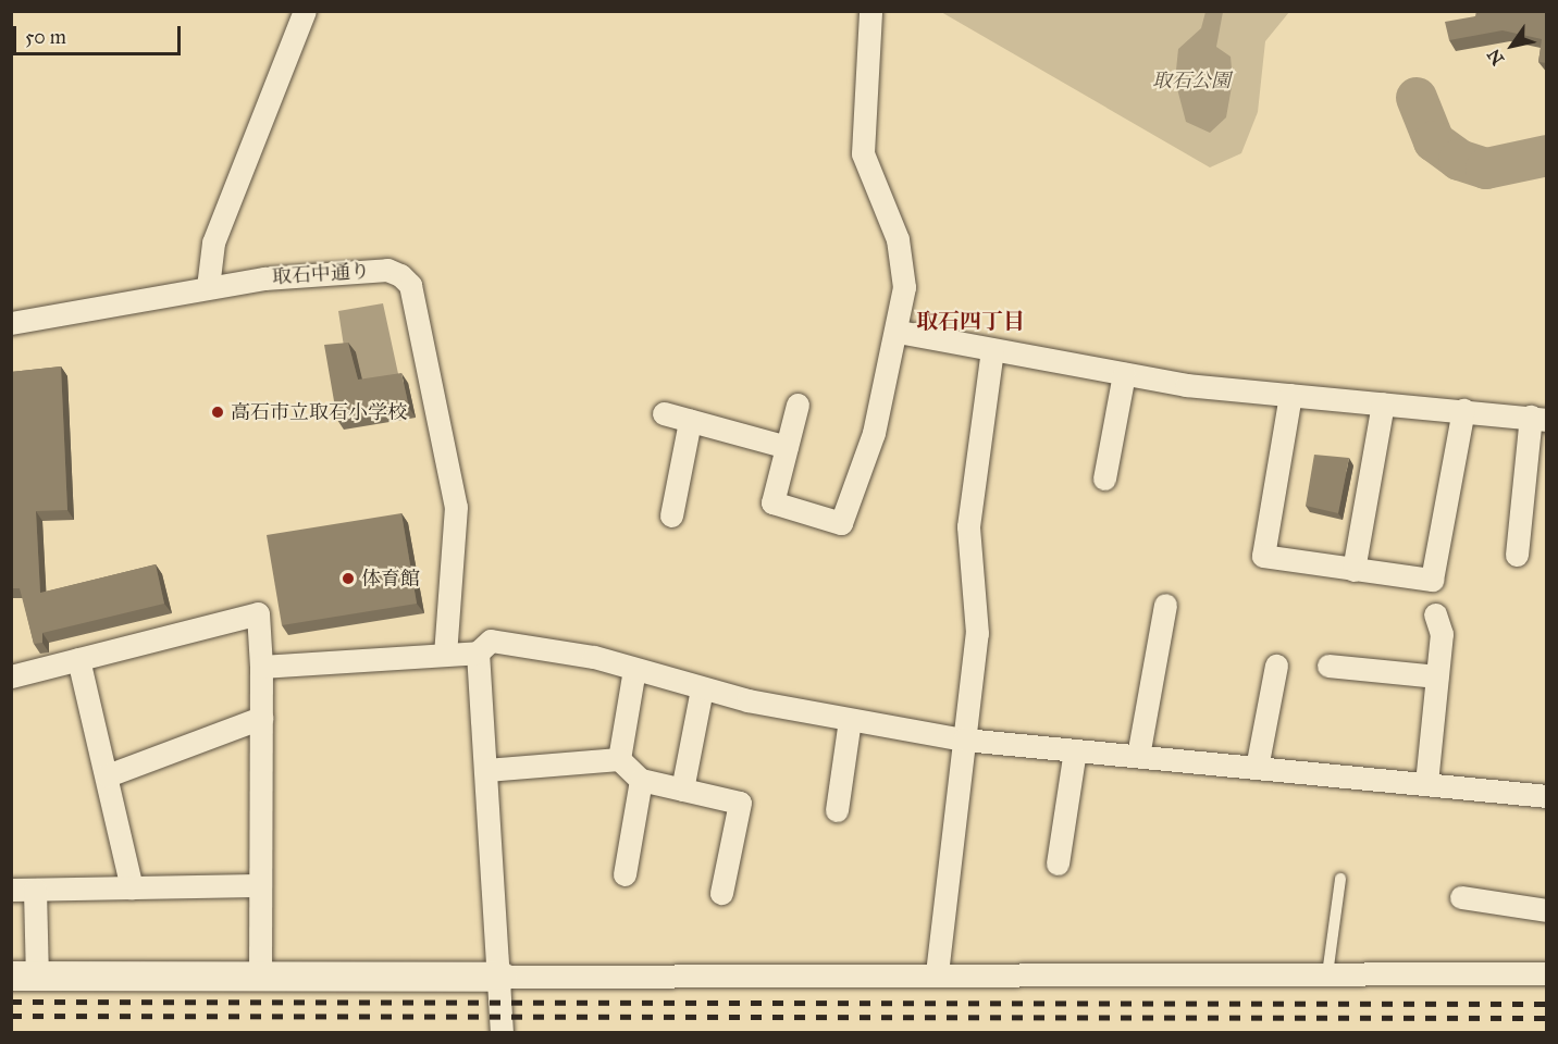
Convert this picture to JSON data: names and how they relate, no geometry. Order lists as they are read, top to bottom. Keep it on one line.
{"streets":{"street":["取石中通り"]},"districts":["取石四丁目"],"parks":["取石公園"],"places":["高石市立取石小学校","体育館"],"scale_bar":"50 m","north":"bottom left"}
